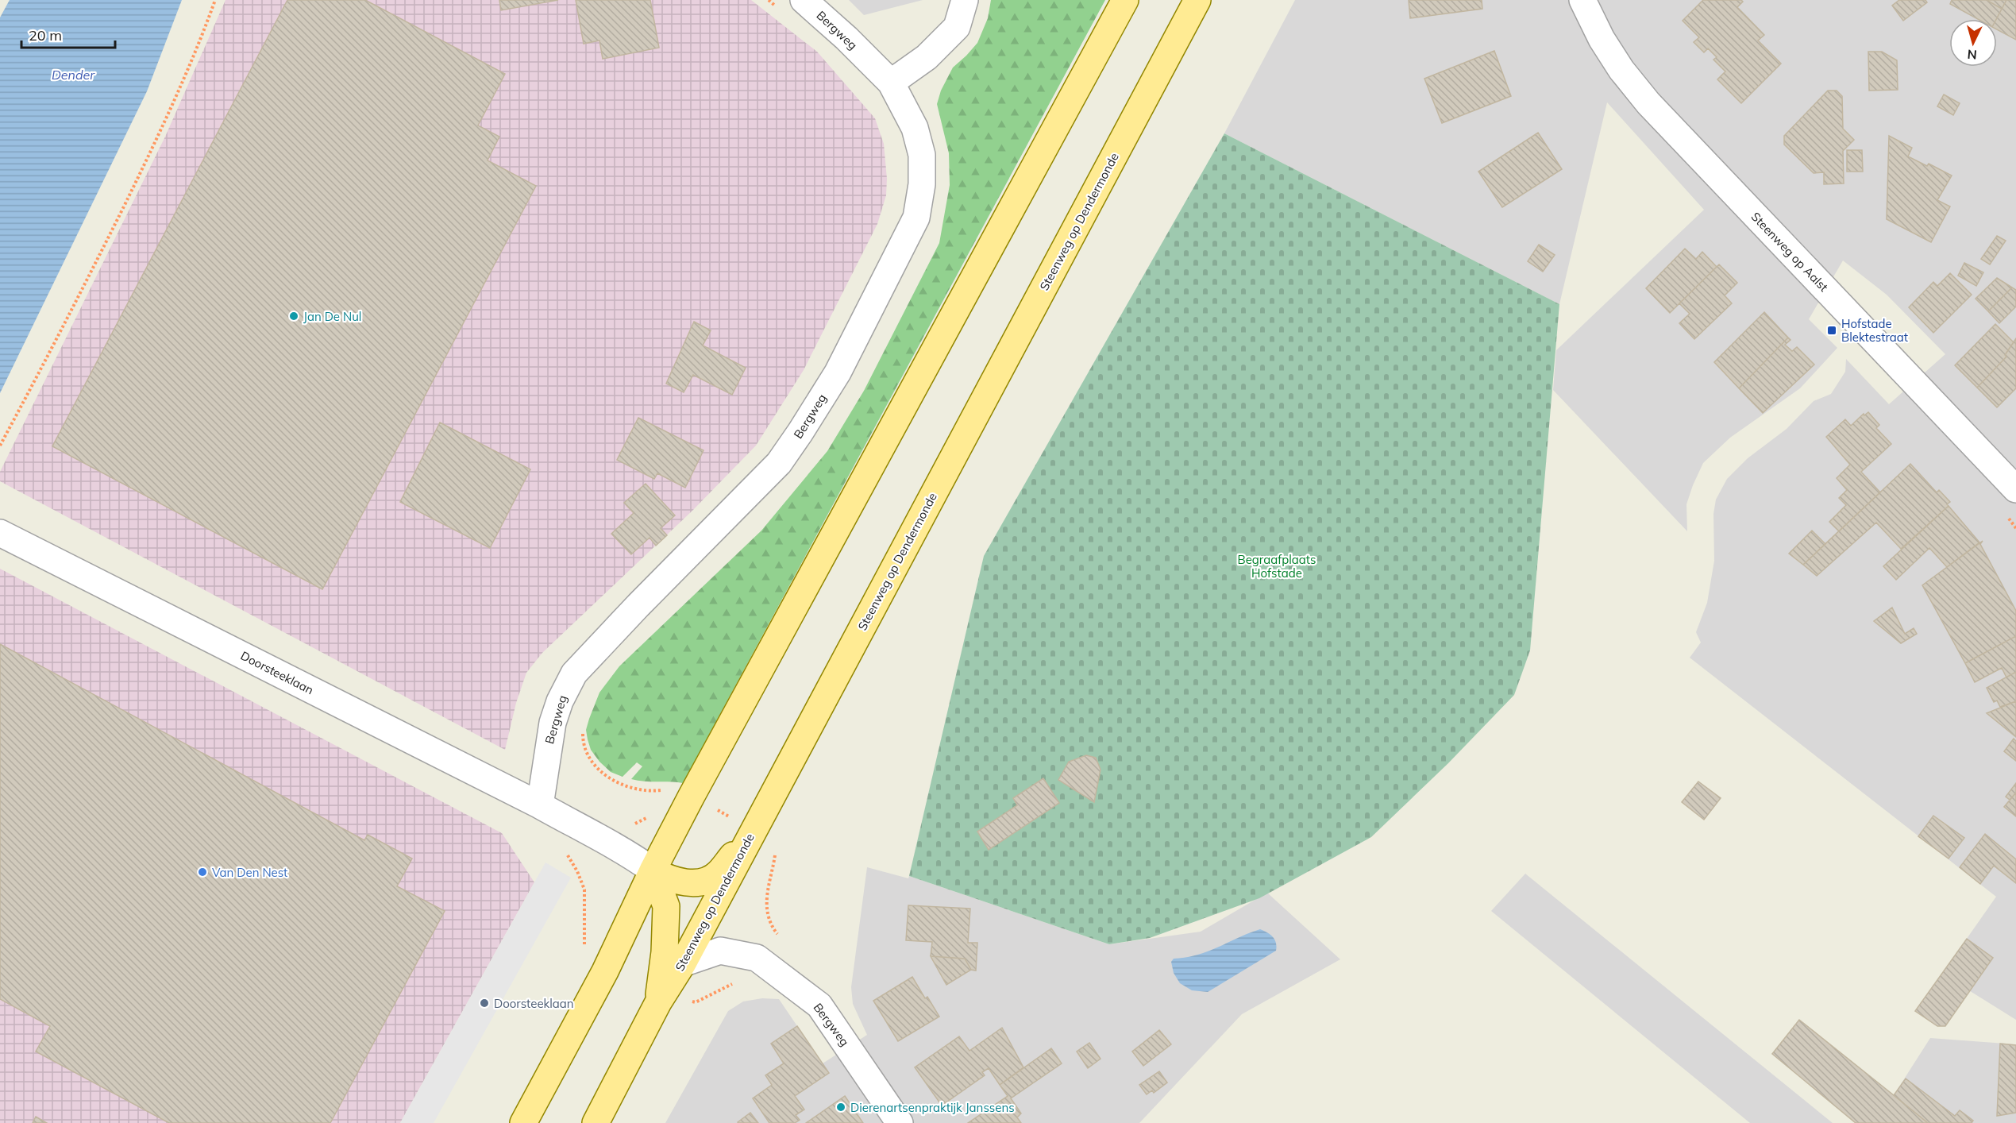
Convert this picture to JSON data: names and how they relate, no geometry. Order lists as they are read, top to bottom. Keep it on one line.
{"streets":{"main road":["Steenweg op Dendermonde"],"street":["Bergweg","Steenweg op Aalst","Doorsteeklaan"]},"crossings":[["Bergweg","Steenweg op Dendermonde"],["Bergweg","Doorsteeklaan"]],"water":["Dender"],"parks":["Begraafplaats Hofstade"],"places":{"other":["Jan De Nul","Van Den Nest","Doorsteeklaan","Dierenartsenpraktijk Janssens"],"transit":["Hofstade Blektestraat"]},"scale_bar":"20 m","north":"bottom"}
